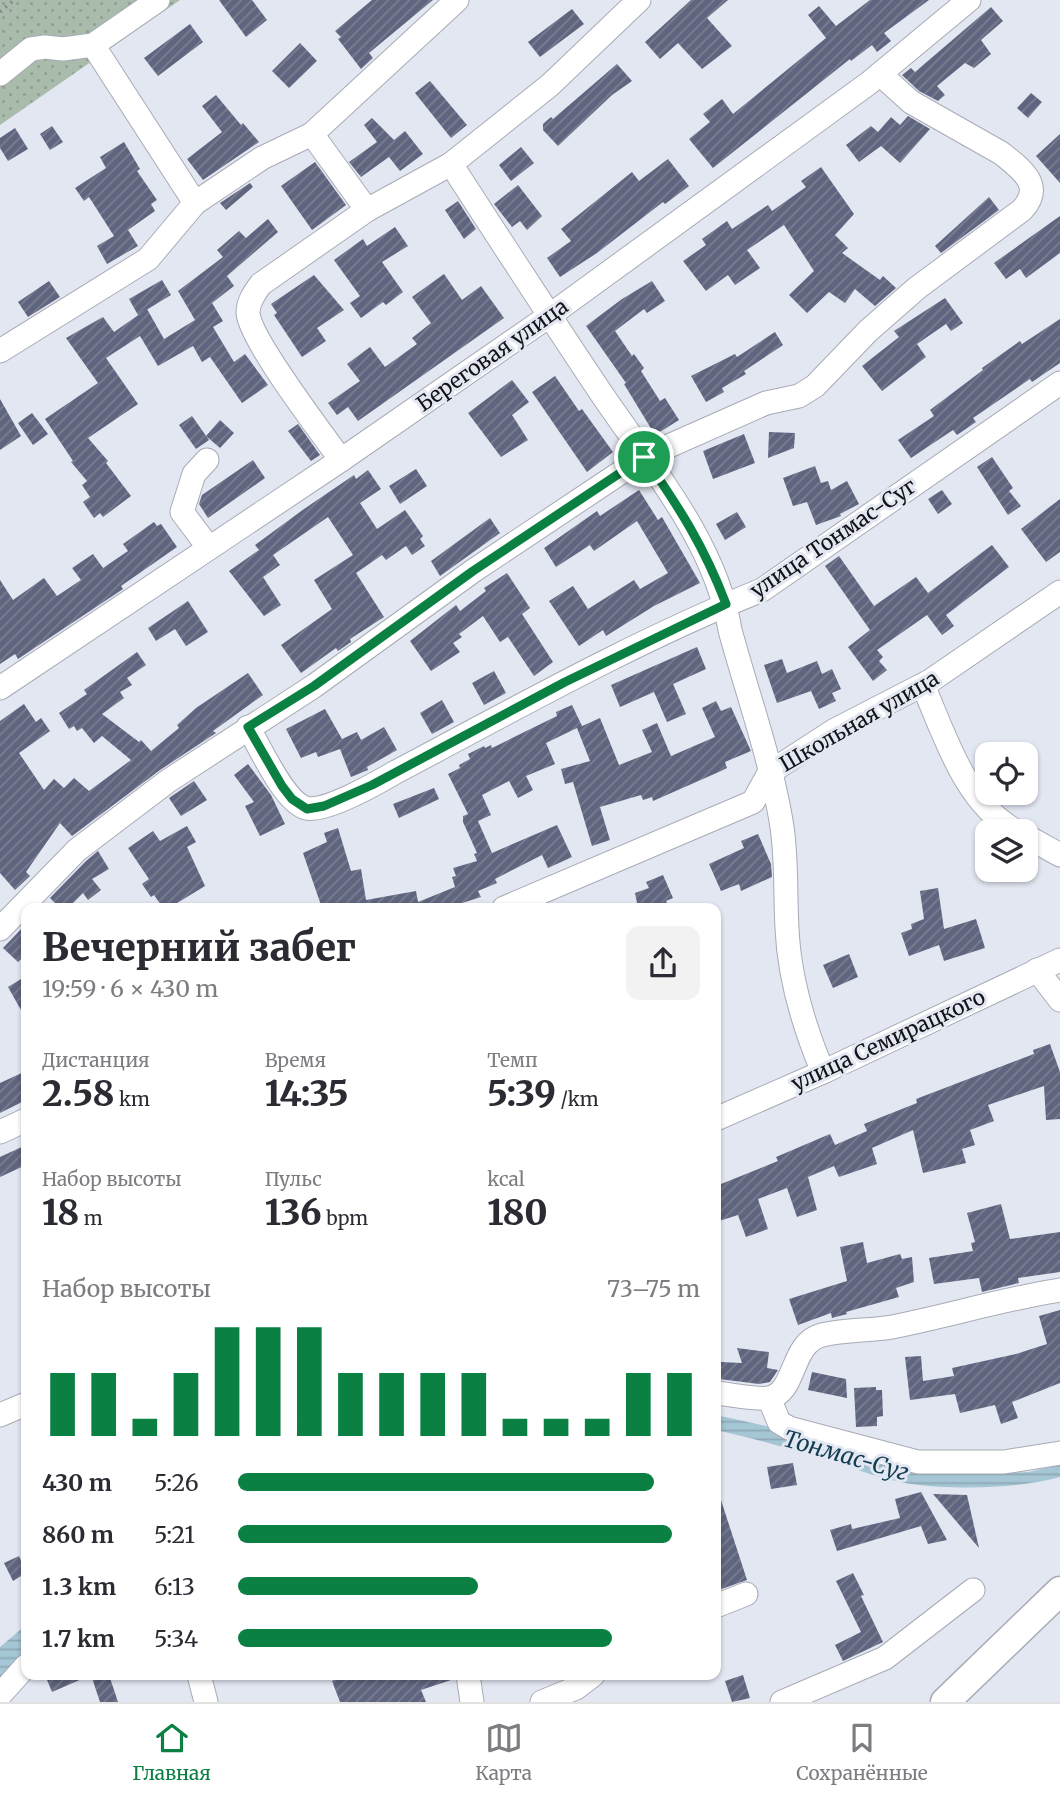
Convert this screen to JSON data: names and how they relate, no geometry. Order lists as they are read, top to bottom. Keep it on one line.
{"streets":{"street":["Береговая улица","улица Тонмас-Суг","Школьная улица","улица Семирацкого"]},"water":["Тонмас-Суг"],"page":{"heading":["Вечерний забег","19:59 · 6 × 430 m"],"stats":[["Дистанция","2.58 km"],["Время","14:35"],["Темп","5:39 /km"],["Набор высоты","18 m"],["Пульс","136 bpm"],["kcal","180"]],"chart":["Набор высоты","73–75 m"],"list":[{"name":"430 m","note":"5:26"},{"name":"860 m","note":"5:21"},{"name":"1.3 km","note":"6:13"},{"name":"1.7 km","note":"5:34"}],"tabs":["Главная","Карта","Сохранённые"]}}
